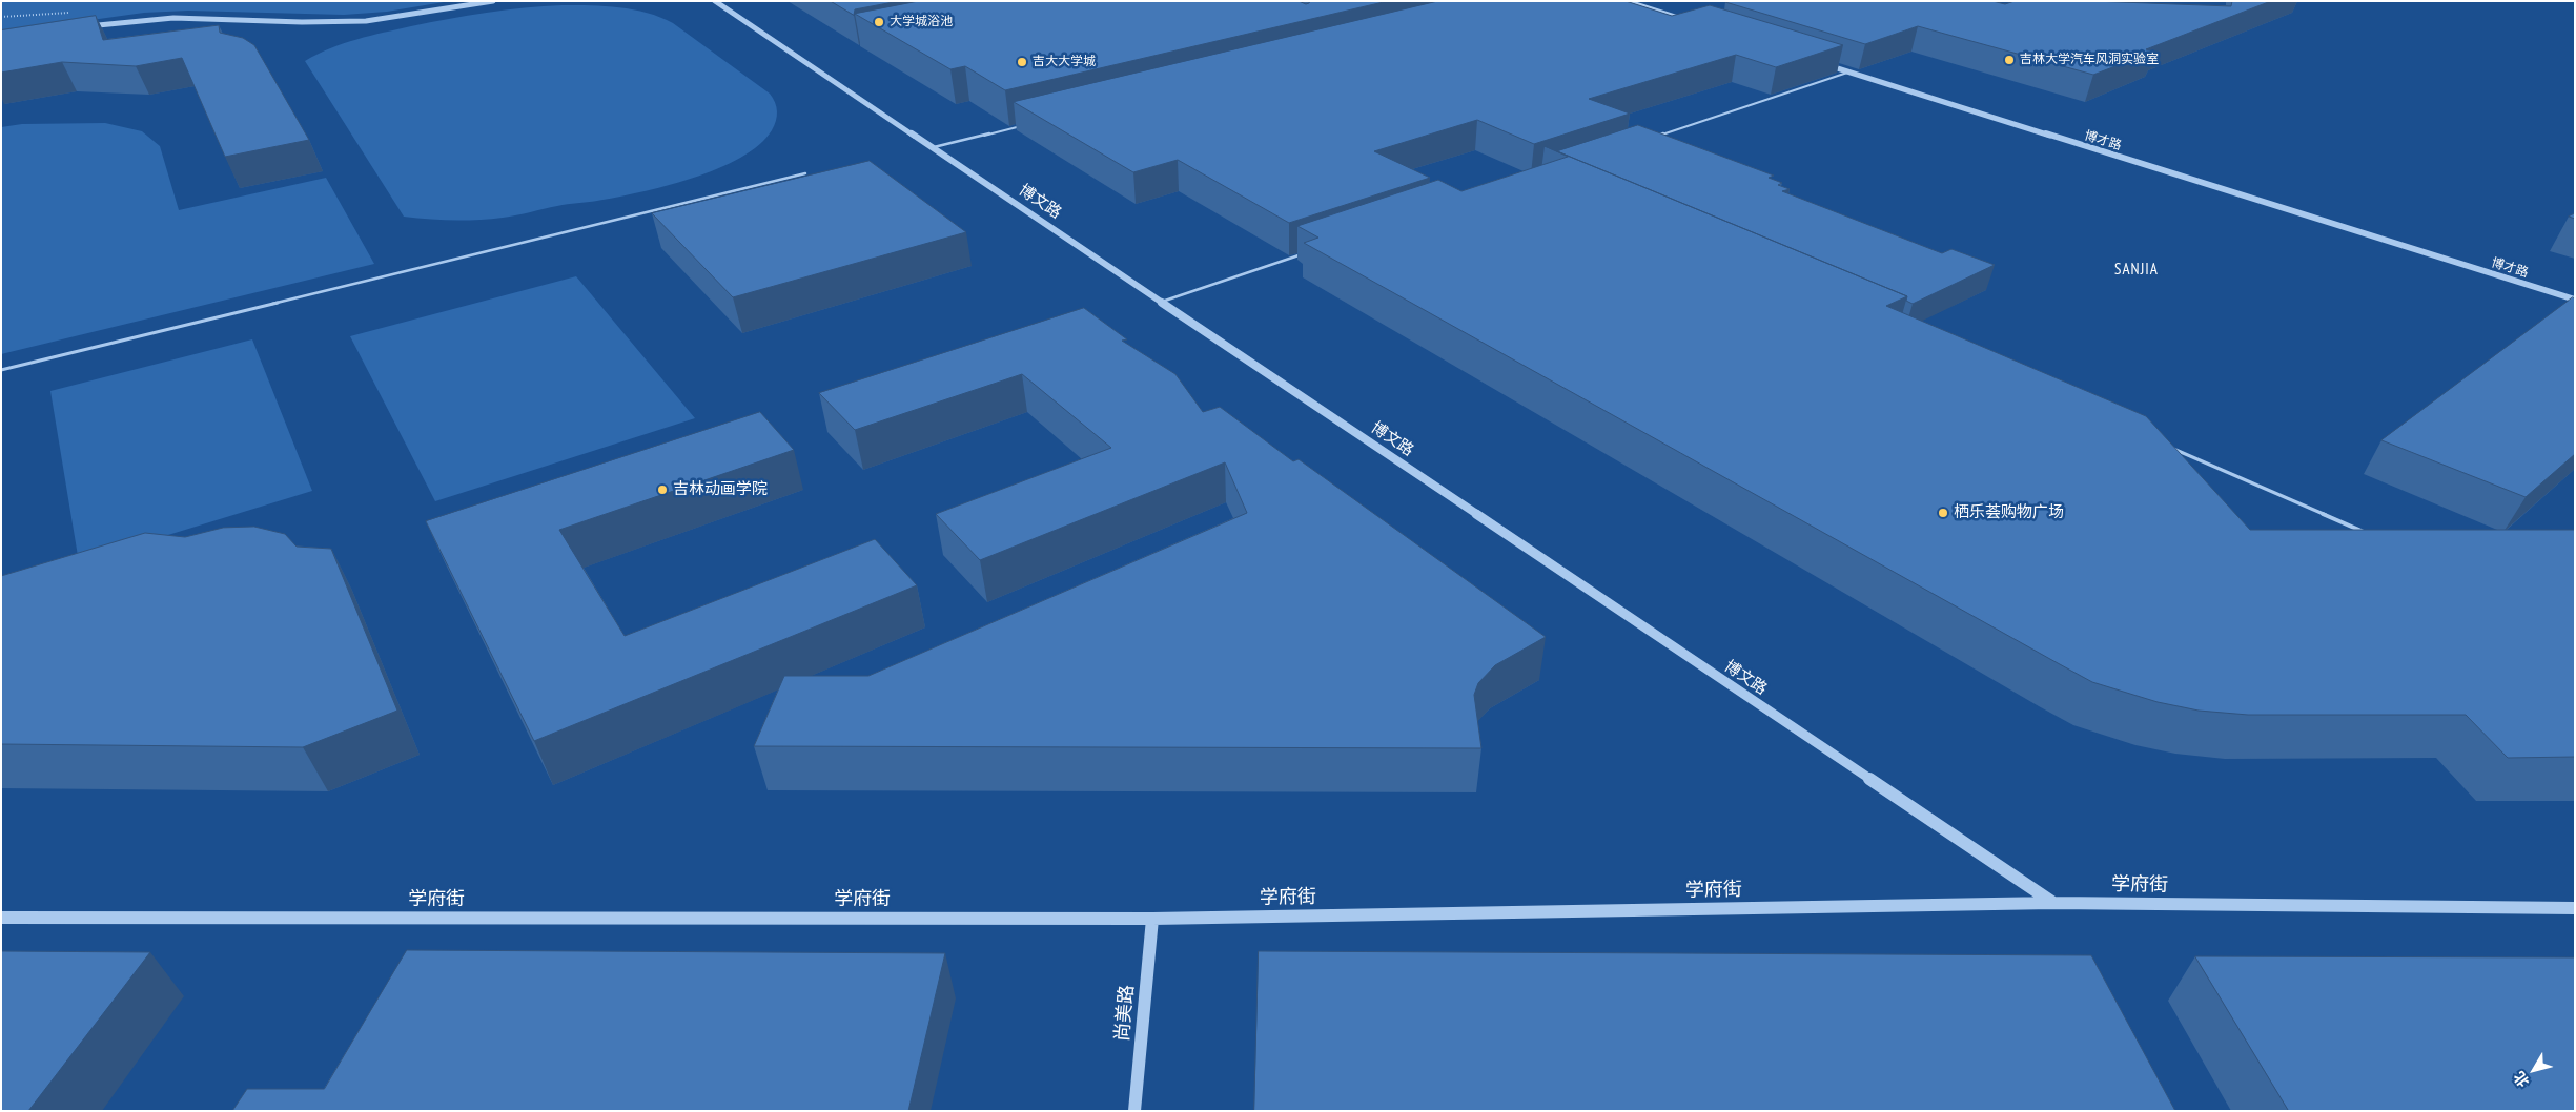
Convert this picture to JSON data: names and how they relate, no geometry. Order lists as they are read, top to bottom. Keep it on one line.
{"streets":{"street":["博才路","博文路","学府街","尚美路"]},"crossings":[["博文路","学府街"],["学府街","尚美路"]],"districts":["SANJIA"],"places":["大学城浴池","吉林大学汽车风洞实验室","吉大大学城","吉林动画学院","栖乐荟购物广场"],"north":"bottom left"}
